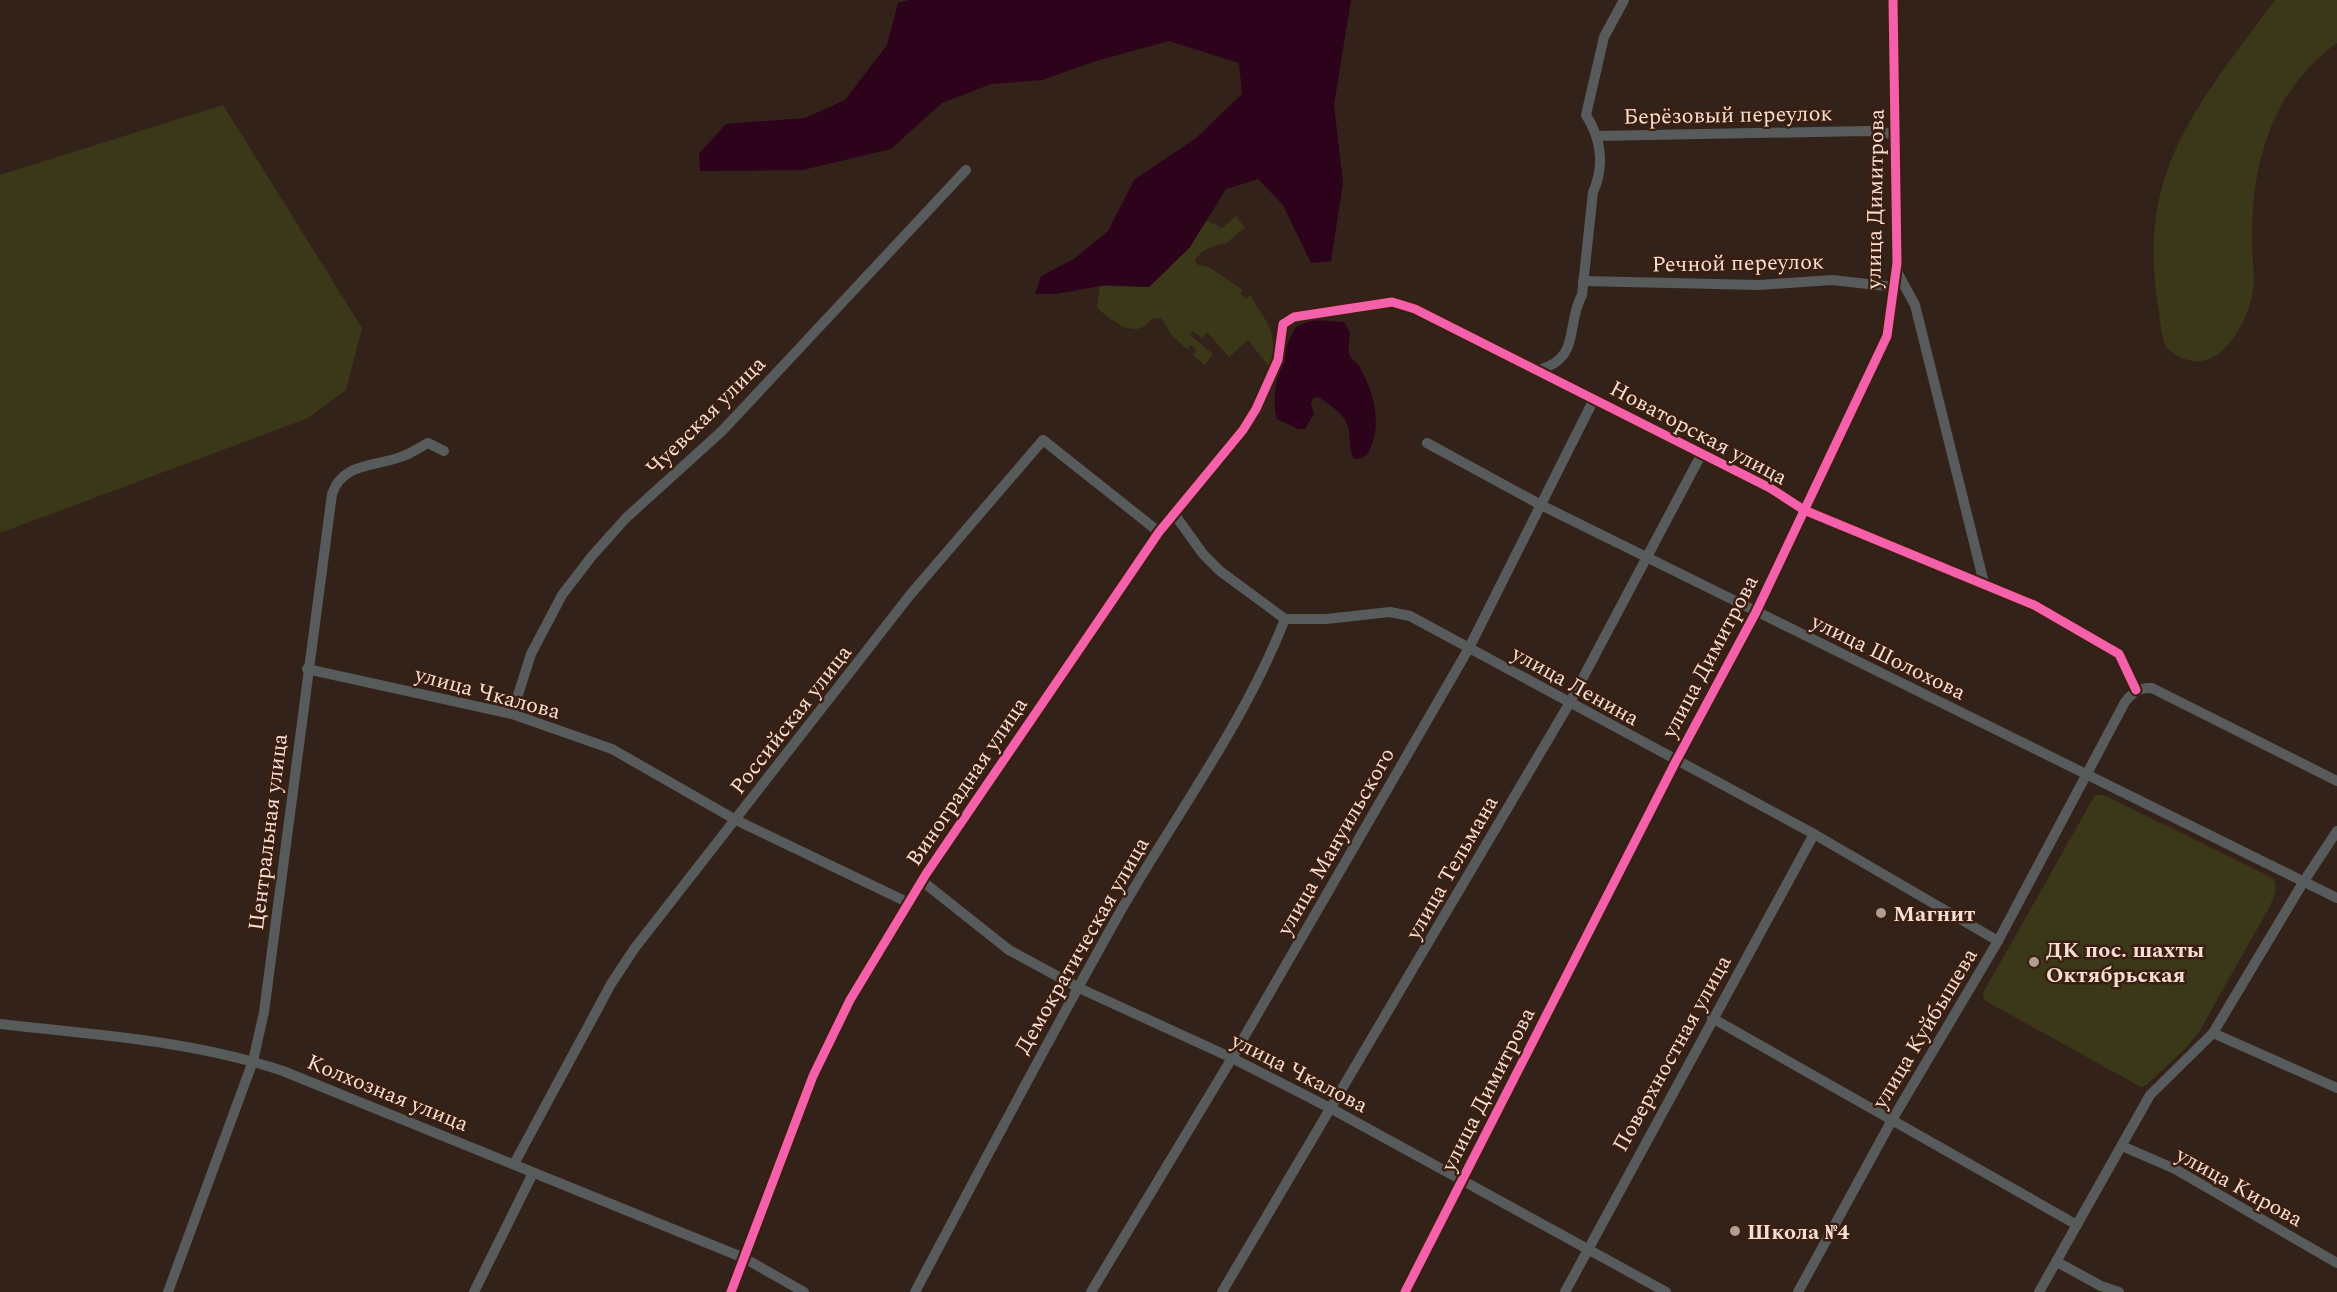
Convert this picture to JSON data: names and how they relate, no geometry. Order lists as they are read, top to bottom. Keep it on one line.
{"streets":{"street":["Берёзовый переулок","улица Димитрова","Речной переулок","Чуевская улица","Новаторская улица","улица Шолохова","улица Ленина","улица Чкалова","Российская улица","Виноградная улица","Центральная улица","улица Мануильского","улица Тельмана","Демократическая улица","улица Куйбышева","Поверхностная улица","Колхозная улица","улица Кирова"]},"crossings":[["Берёзовый переулок","улица Димитрова"],["улица Димитрова","Речной переулок"],["улица Димитрова","Новаторская улица"],["улица Димитрова","улица Шолохова"],["улица Димитрова","улица Ленина"],["улица Димитрова","улица Чкалова"],["Чуевская улица","улица Чкалова"],["Новаторская улица","Виноградная улица"],["Новаторская улица","улица Мануильского"],["Новаторская улица","улица Тельмана"],["Новаторская улица","улица Куйбышева"],["улица Шолохова","улица Мануильского"],["улица Шолохова","улица Тельмана"],["улица Шолохова","улица Куйбышева"],["улица Ленина","улица Мануильского"],["улица Ленина","улица Тельмана"],["улица Ленина","Демократическая улица"],["улица Ленина","улица Куйбышева"],["улица Ленина","Поверхностная улица"],["улица Чкалова","Российская улица"],["улица Чкалова","Виноградная улица"],["улица Чкалова","Центральная улица"],["улица Чкалова","улица Мануильского"],["улица Чкалова","улица Тельмана"],["улица Чкалова","Демократическая улица"],["улица Чкалова","Поверхностная улица"],["Российская улица","Виноградная улица"],["Российская улица","Колхозная улица"],["Виноградная улица","Колхозная улица"],["Центральная улица","Колхозная улица"]],"places":["Магнит","ДК пос. шахты Октябрьская","Школа №4"]}
